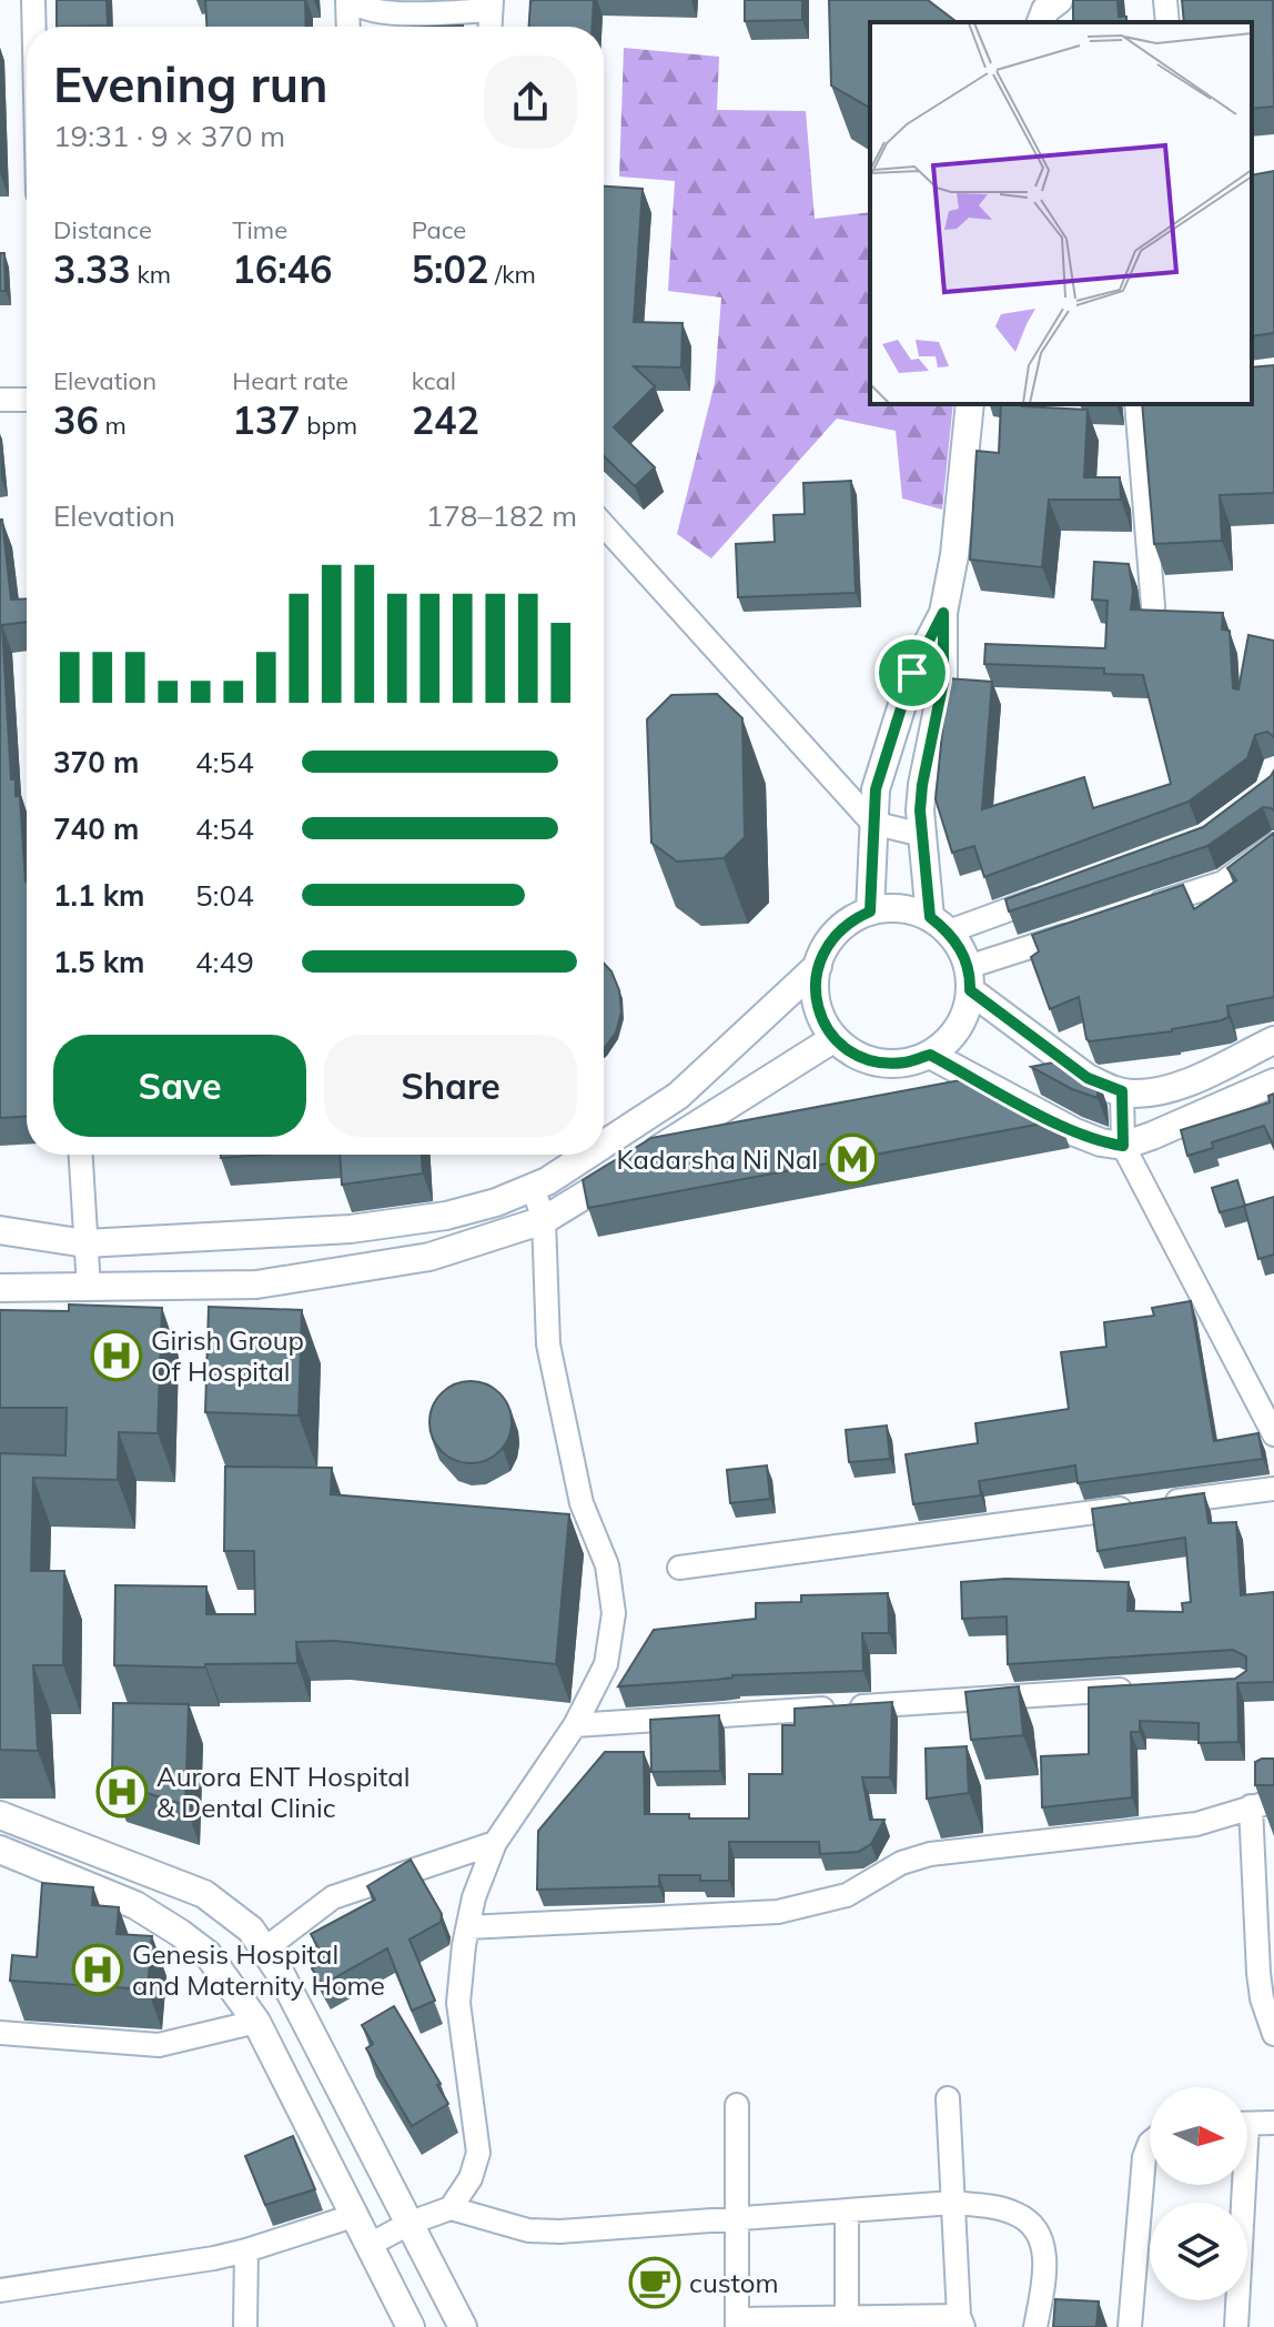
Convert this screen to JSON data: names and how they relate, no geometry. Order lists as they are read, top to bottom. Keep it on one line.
{"places":{"metro station":["Kadarsha Ni Nal"],"hospital":["Girish Group Of Hospital","Aurora ENT Hospital & Dental Clinic","Genesis Hospital and Maternity Home"],"cafe":["custom"]},"north":"right","page":{"heading":["Evening run","19:31 · 9 × 370 m"],"stats":[["Distance","3.33 km"],["Time","16:46"],["Pace","5:02 /km"],["Elevation","36 m"],["Heart rate","137 bpm"],["kcal","242"]],"chart":["Elevation","178–182 m"],"list":[{"name":"370 m","note":"4:54"},{"name":"740 m","note":"4:54"},{"name":"1.1 km","note":"5:04"},{"name":"1.5 km","note":"4:49"}],"buttons":["Save","Share"]}}
